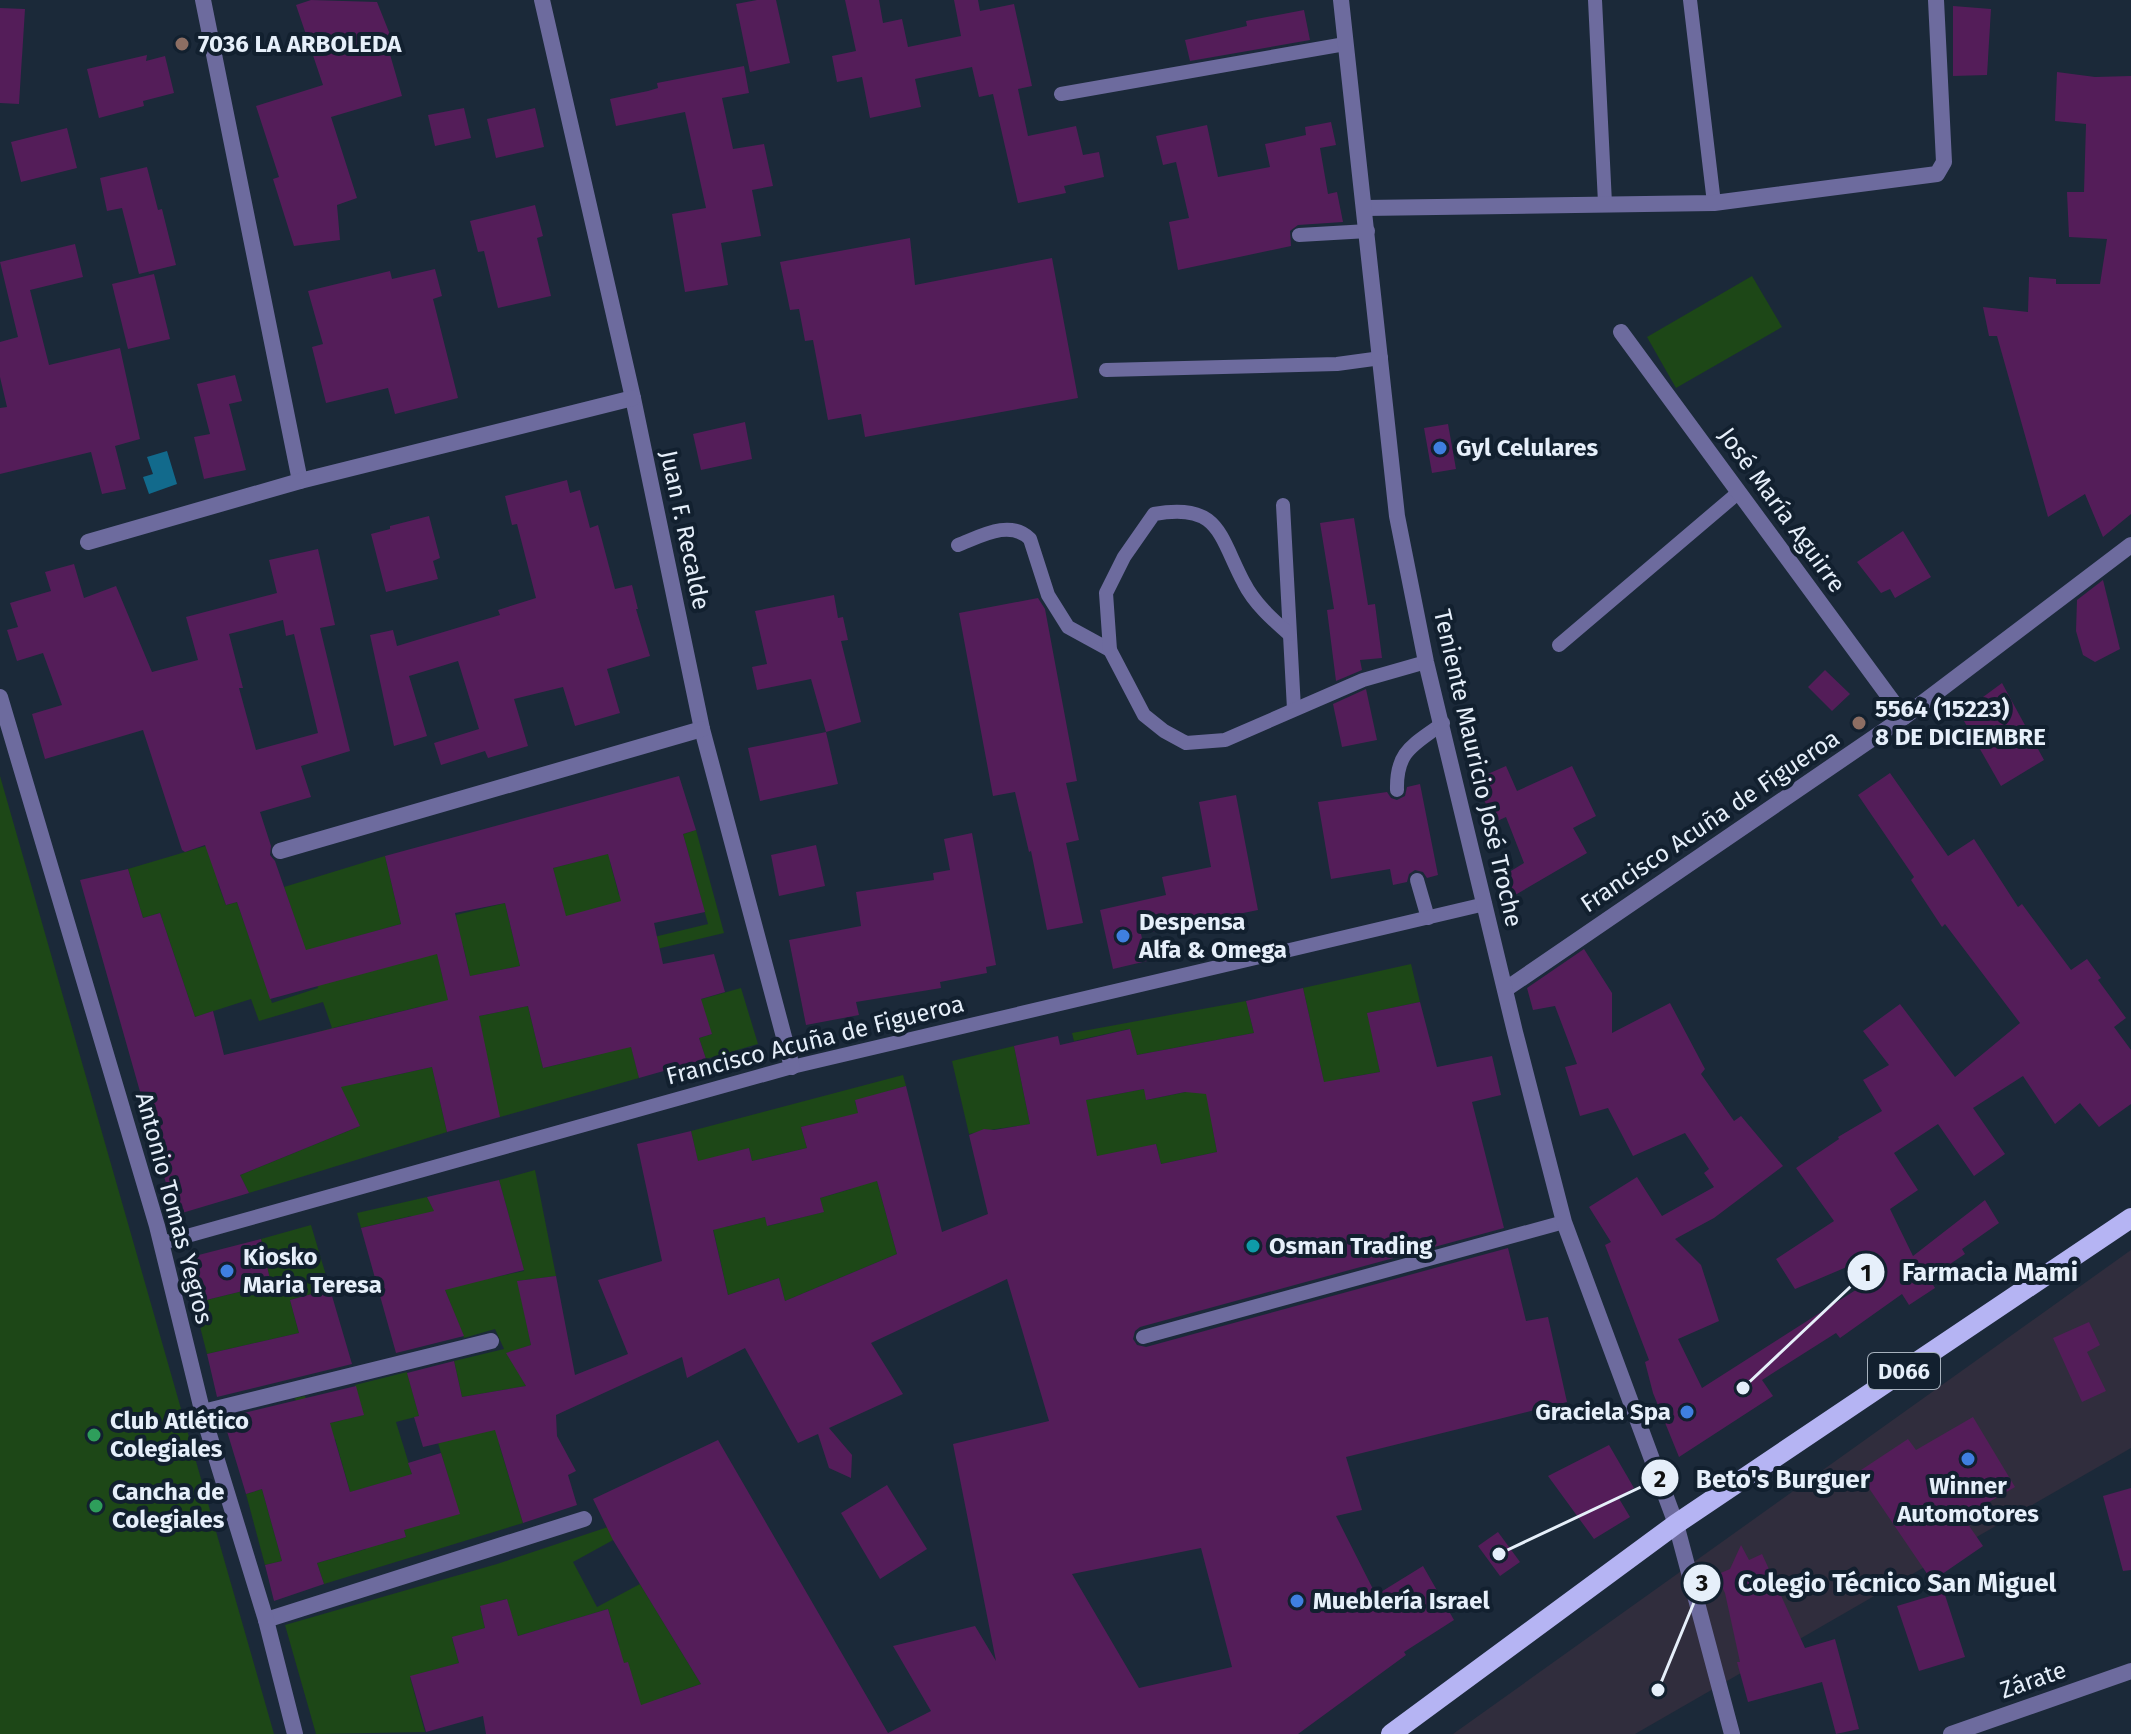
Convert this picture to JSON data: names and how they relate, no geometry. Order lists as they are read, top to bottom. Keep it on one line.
{"streets":{"main road":["D066"],"street":["José María Aguirre","Juan F. Recalde","Teniente Mauricio José Troche","Francisco Acuña de Figueroa","Antonio Tomas Yegros","Zárate"]},"crossings":[["José María Aguirre","Francisco Acuña de Figueroa"],["Juan F. Recalde","Francisco Acuña de Figueroa"],["Teniente Mauricio José Troche","Francisco Acuña de Figueroa"],["Teniente Mauricio José Troche","D066"],["Francisco Acuña de Figueroa","Antonio Tomas Yegros"]],"places":["7036 LA ARBOLEDA","Gyl Celulares","5564 (15223) 8 DE DICIEMBRE","Despensa Alfa & Omega","Osman Trading","Kiosko Maria Teresa","Farmacia Mami","Graciela Spa","Club Atlético Colegiales","Winner Automotores","Cancha de Colegiales","Beto's Burguer","Mueblería Israel","Colegio Técnico San Miguel"]}
